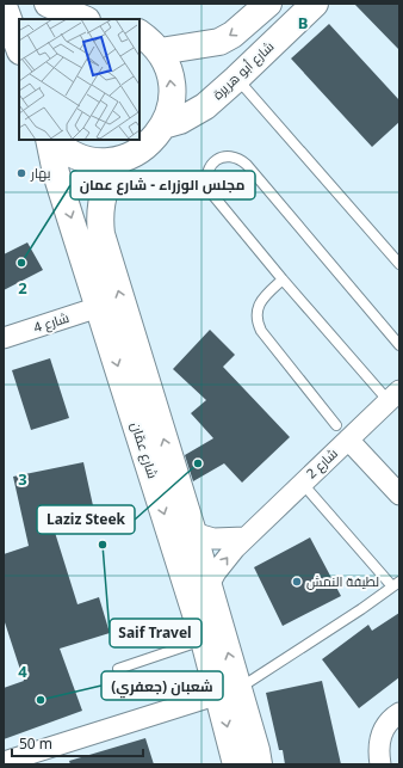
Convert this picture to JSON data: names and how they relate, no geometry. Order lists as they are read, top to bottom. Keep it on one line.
{"streets":{"main road":["شارع أبو هريرة","شارع عمّان"],"street":["شارع 4","شارع 2"]},"crossings":[["شارع 4","شارع عمّان"],["شارع عمّان","شارع 2"]],"places":["بهار","مجلس الوزراء - شارع عمان","Laziz Steek","Saif Travel","لطيفة النمش","شعبان (جعفري)"],"scale_bar":"50 m","grid":{"columns":["B"],"rows":["2","3","4"]}}
